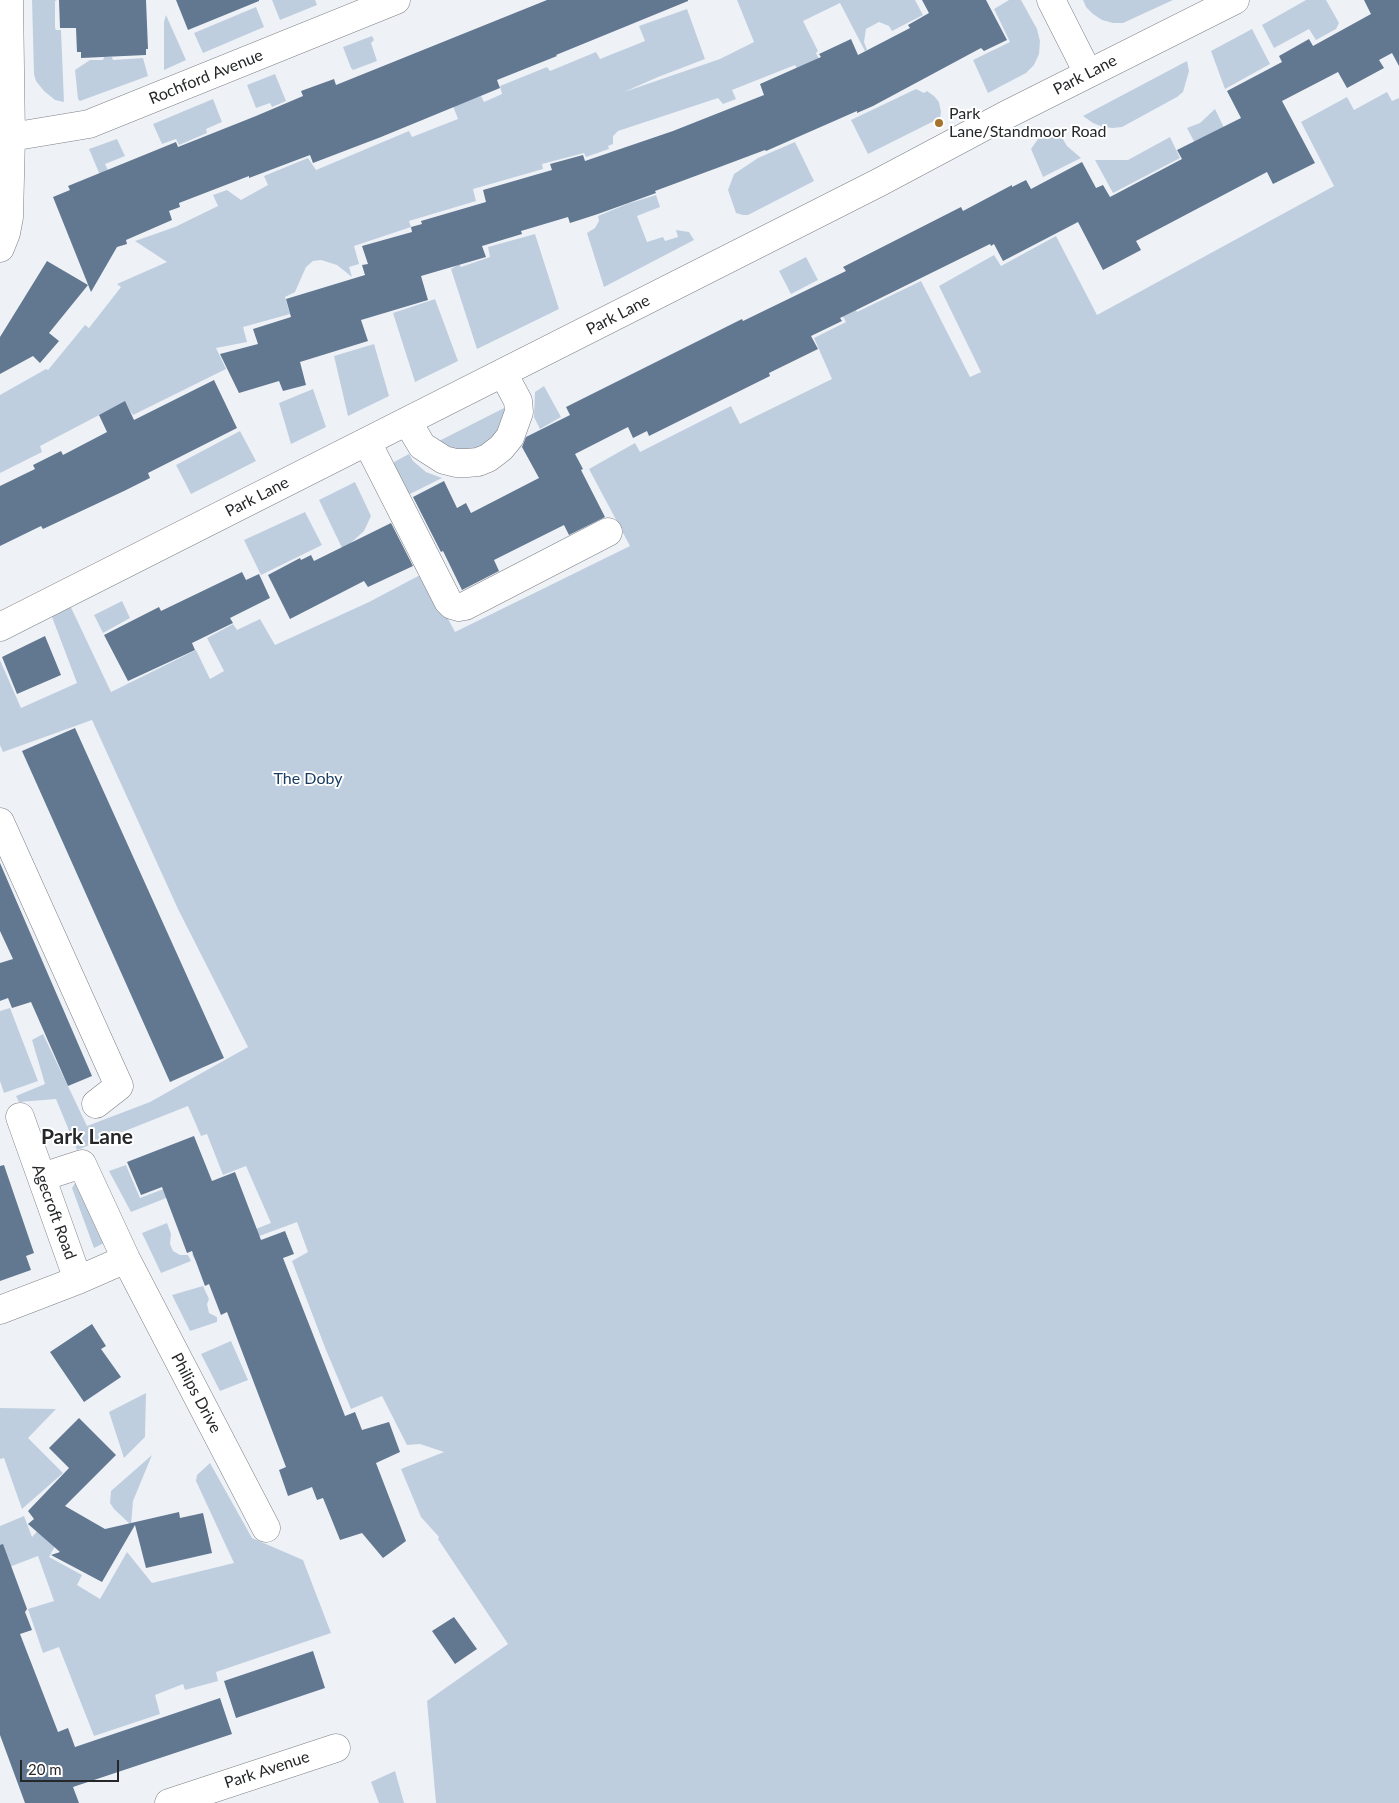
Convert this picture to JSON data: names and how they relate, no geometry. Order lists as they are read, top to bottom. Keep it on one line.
{"streets":{"street":["Park Lane","Rochford Avenue","Agecroft Road","Philips Drive","Park Avenue"]},"crossings":[["Agecroft Road","Philips Drive"]],"districts":["Park Lane"],"parks":["The Doby"],"places":["Park Lane/Standmoor Road"],"scale_bar":"20 m"}
